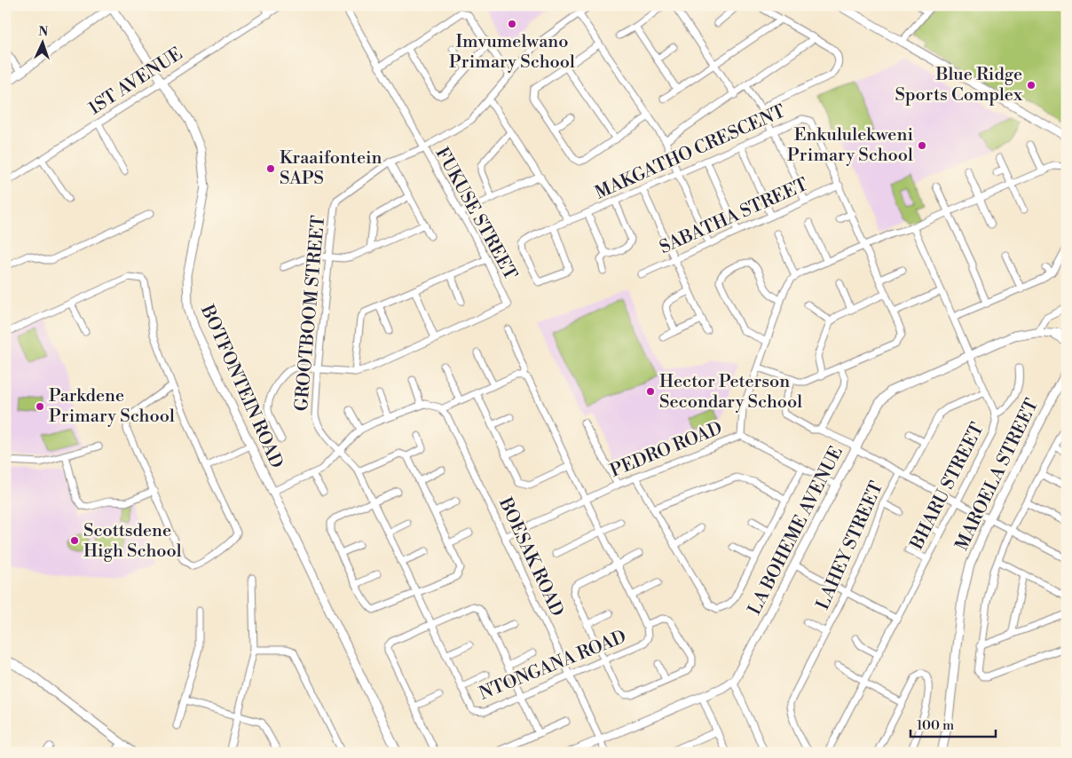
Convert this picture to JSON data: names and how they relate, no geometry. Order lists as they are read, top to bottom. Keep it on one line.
{"streets":{"street":["1ST AVENUE","MAKGATHO CRESCENT","FUKUSE STREET","SABATHA STREET","GROOTBOOM STREET","BOTFONTEIN ROAD","PEDRO ROAD","MAROELA STREET","BHARU STREET","LA BOHEME AVENUE","LAHEY STREET","BOESAK ROAD","NTONGANA ROAD"]},"crossings":[["1ST AVENUE","BOTFONTEIN ROAD"],["MAKGATHO CRESCENT","SABATHA STREET"],["FUKUSE STREET","GROOTBOOM STREET"],["GROOTBOOM STREET","NTONGANA ROAD"],["PEDRO ROAD","LA BOHEME AVENUE"],["PEDRO ROAD","BOESAK ROAD"],["PEDRO ROAD","NTONGANA ROAD"],["BHARU STREET","LA BOHEME AVENUE"],["BOESAK ROAD","NTONGANA ROAD"]],"places":["Imvumelwano Primary School","Blue Ridge Sports Complex","Enkululekweni Primary School","Kraaifontein SAPS","Hector Peterson Secondary School","Parkdene Primary School","Scottsdene High School"],"scale_bar":"100 m","north":"top"}
